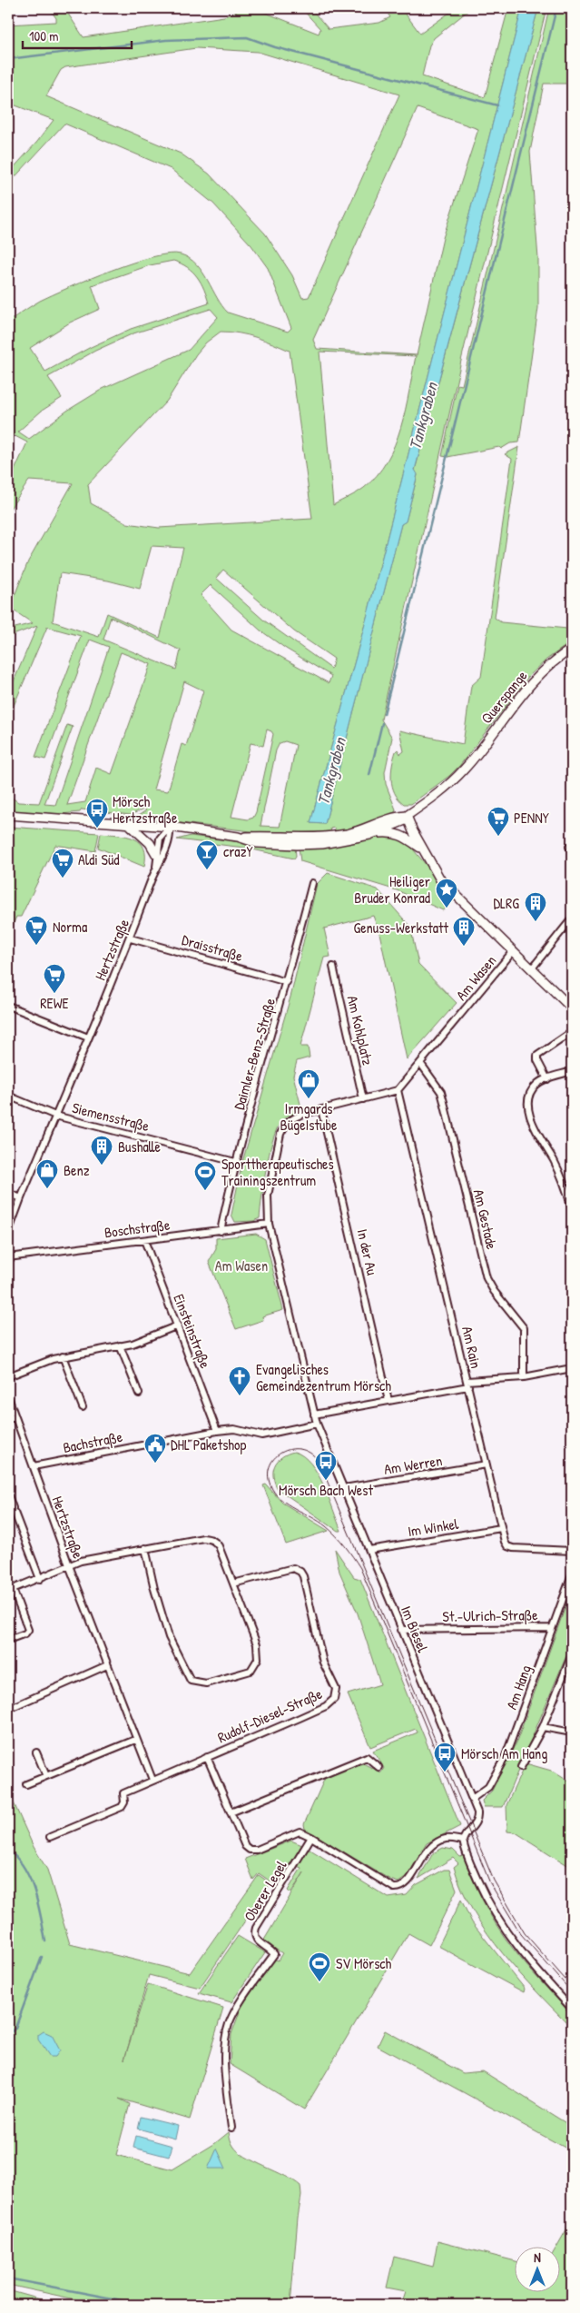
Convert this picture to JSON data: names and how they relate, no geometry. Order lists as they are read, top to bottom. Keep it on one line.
{"streets":{"main road":["Querspange"],"street":["Draisstraße","Hertzstraße","Am Wasen","Am Kohlplatz","Daimler-Benz-Straße","Siemensstraße","Am Gestade","Boschstraße","In der Au","Einsteinstraße","Am Rain","Bachstraße","Am Werren","Im Winkel","St.-Ulrich-Straße","Im Biesel","Am Hang","Rudolf-Diesel-Straße","Oberer Legel"]},"crossings":[["Draisstraße","Hertzstraße"],["Draisstraße","Daimler-Benz-Straße"],["Hertzstraße","Siemensstraße"],["Hertzstraße","Bachstraße"],["Hertzstraße","Rudolf-Diesel-Straße"],["Am Wasen","Am Gestade"],["Am Wasen","Am Rain"],["Daimler-Benz-Straße","Siemensstraße"],["Daimler-Benz-Straße","Boschstraße"],["Boschstraße","Einsteinstraße"],["Einsteinstraße","Bachstraße"],["Am Rain","Am Werren"],["Am Rain","Im Winkel"],["Bachstraße","Im Biesel"],["Am Werren","Im Biesel"],["Im Winkel","Im Biesel"],["St.-Ulrich-Straße","Im Biesel"],["St.-Ulrich-Straße","Am Hang"],["Im Biesel","Am Hang"]],"water":["Tankgraben"],"parks":["Am Wasen"],"places":{"bus stop":["Mörsch Hertzstraße","Mörsch Bach West","Mörsch Am Hang"],"supermarket":["PENNY","Aldi Süd","Norma","REWE"],"bar":["crazY"],"place":["Heiliger Bruder Konrad"],"building":["DLRG","Genuss-Werkstatt","Bushalle"],"shop":["Irmgards BügeIstube","Benz"],"sports":["Sporttherapeutisches Trainingszentrum","SV Mörsch"],"church":["Evangelisches Gemeindezentrum Mörsch"],"public building":["DHL Paketshop"]},"scale_bar":"100 m","north":"top"}
